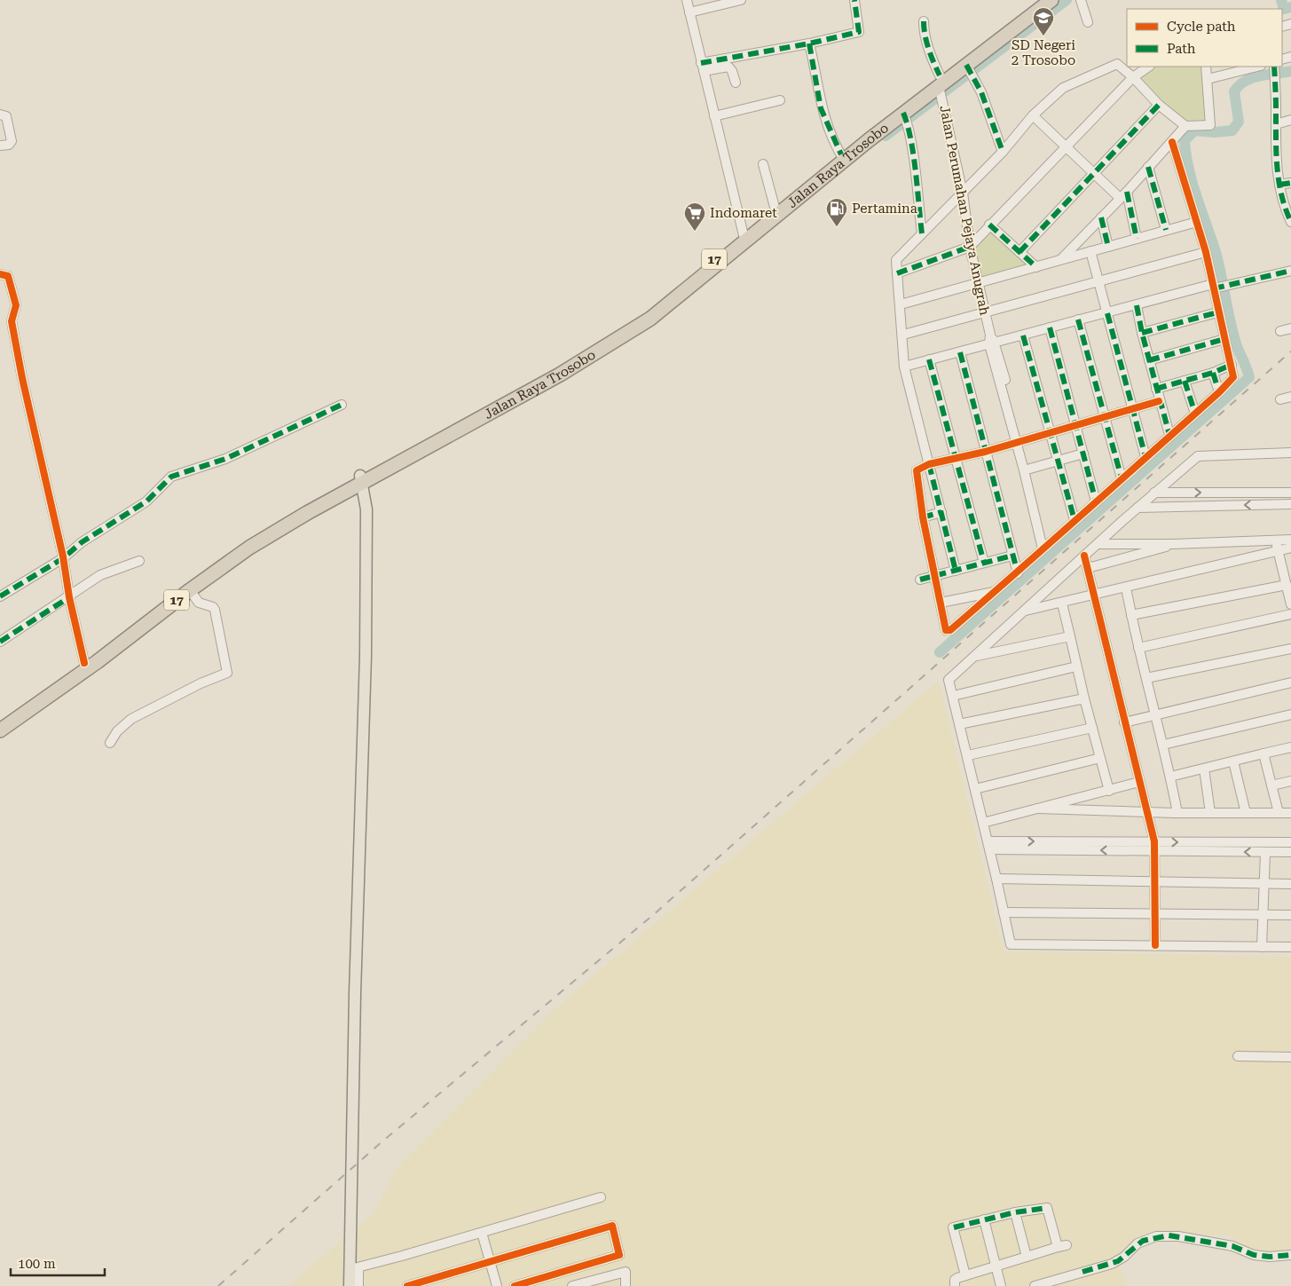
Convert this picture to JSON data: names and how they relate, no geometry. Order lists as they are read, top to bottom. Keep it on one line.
{"streets":{"highway":["Jalan Raya Trosobo","17"],"street":["Jalan Perumahan Pejaya Anugrah"]},"crossings":[["Jalan Raya Trosobo","Jalan Perumahan Pejaya Anugrah"]],"places":{"school or university":["SD Negeri 2 Trosobo"],"fuel station":["Pertamina"],"supermarket":["Indomaret"]},"legend":["Cycle path","Path"],"scale_bar":"100 m"}
